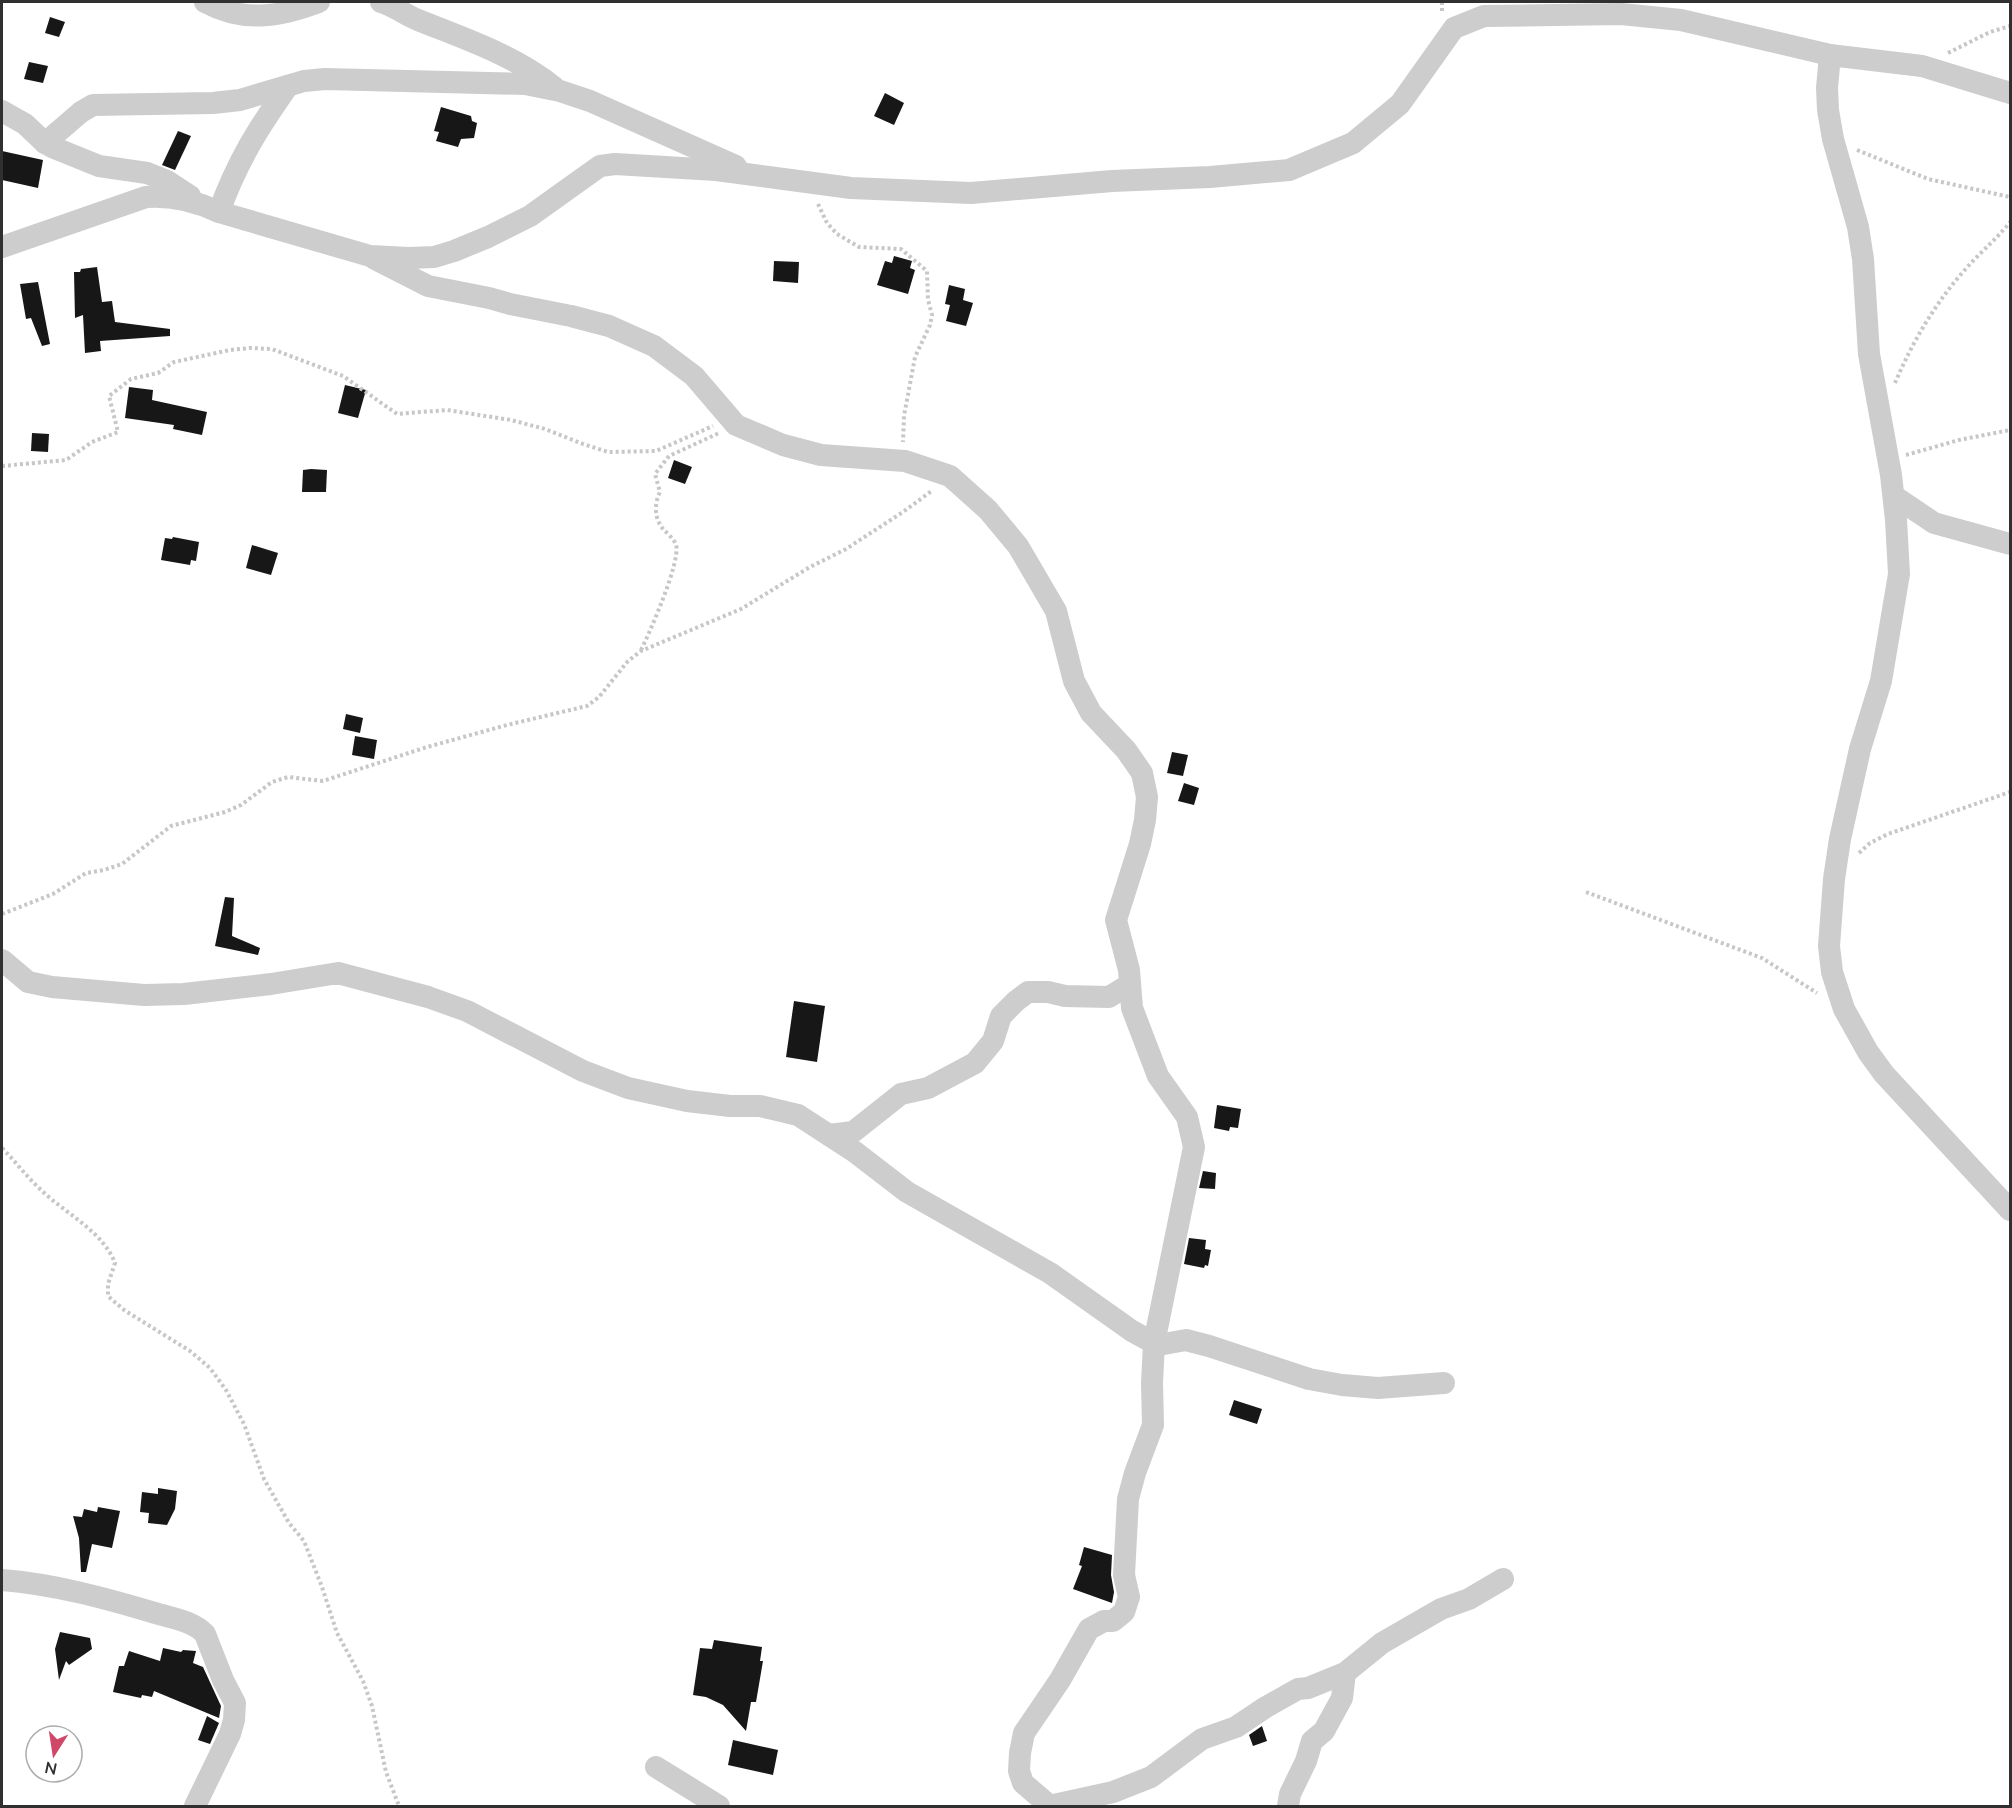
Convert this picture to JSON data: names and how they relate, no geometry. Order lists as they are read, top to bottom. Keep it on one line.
{"north":"bottom"}
